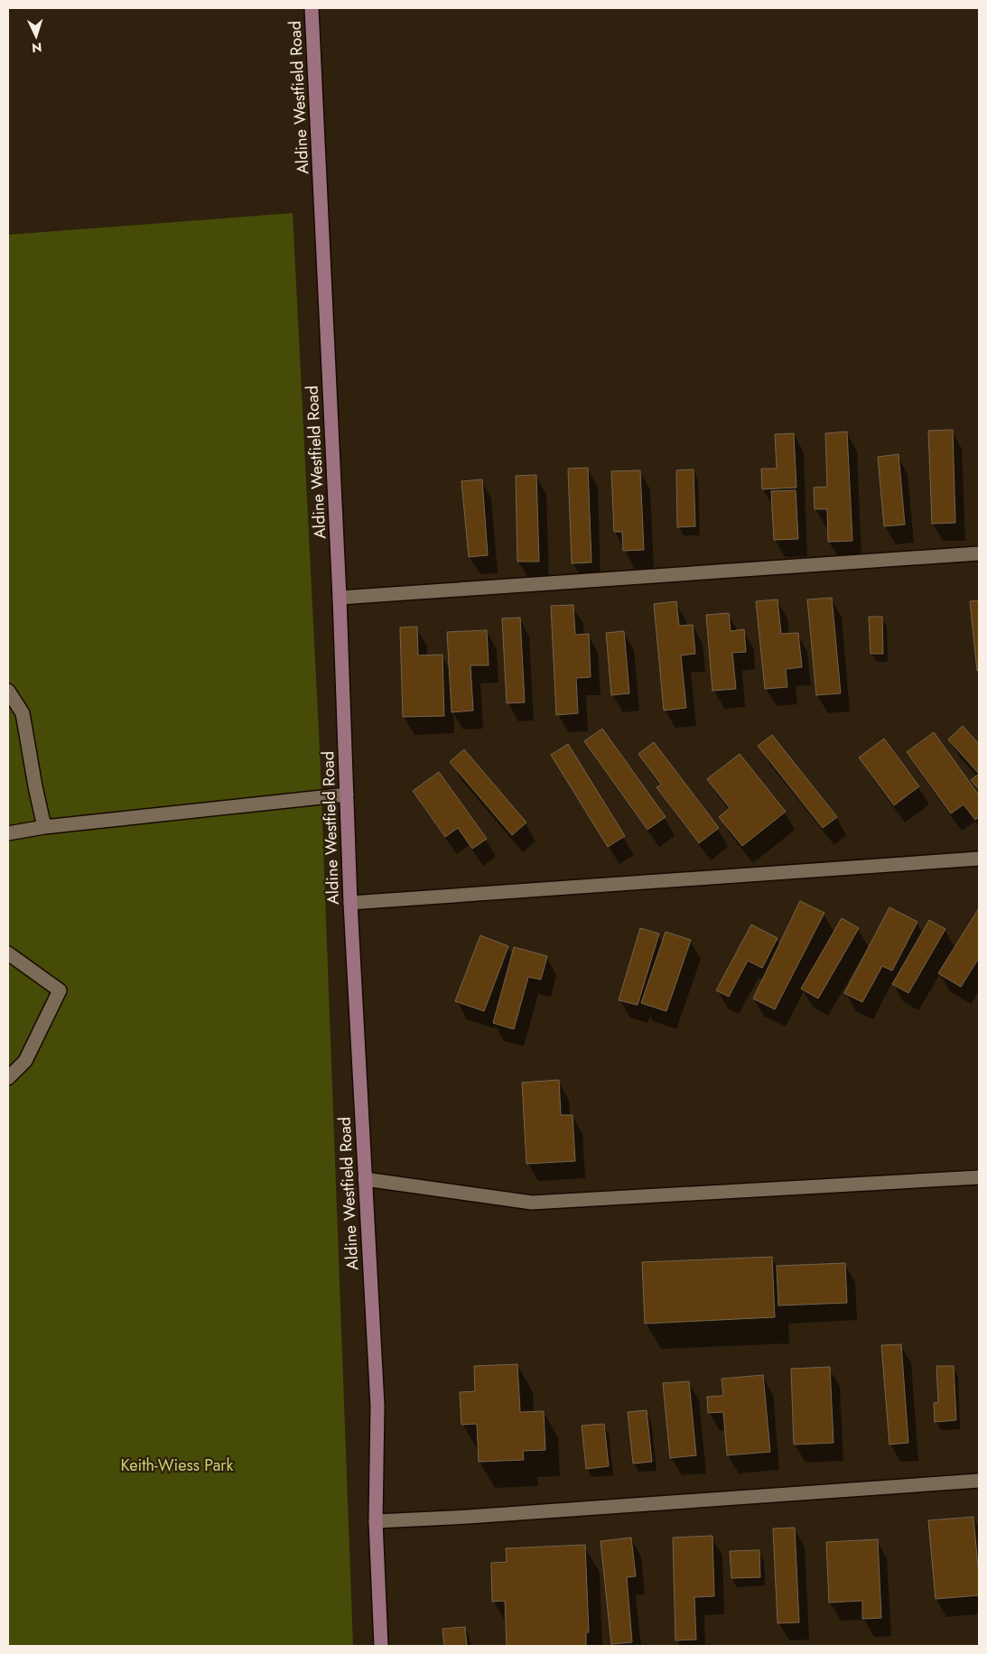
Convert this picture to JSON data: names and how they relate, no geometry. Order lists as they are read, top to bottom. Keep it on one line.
{"streets":{"main road":["Aldine Westfield Road"]},"parks":["Keith-Wiess Park"],"north":"bottom"}
